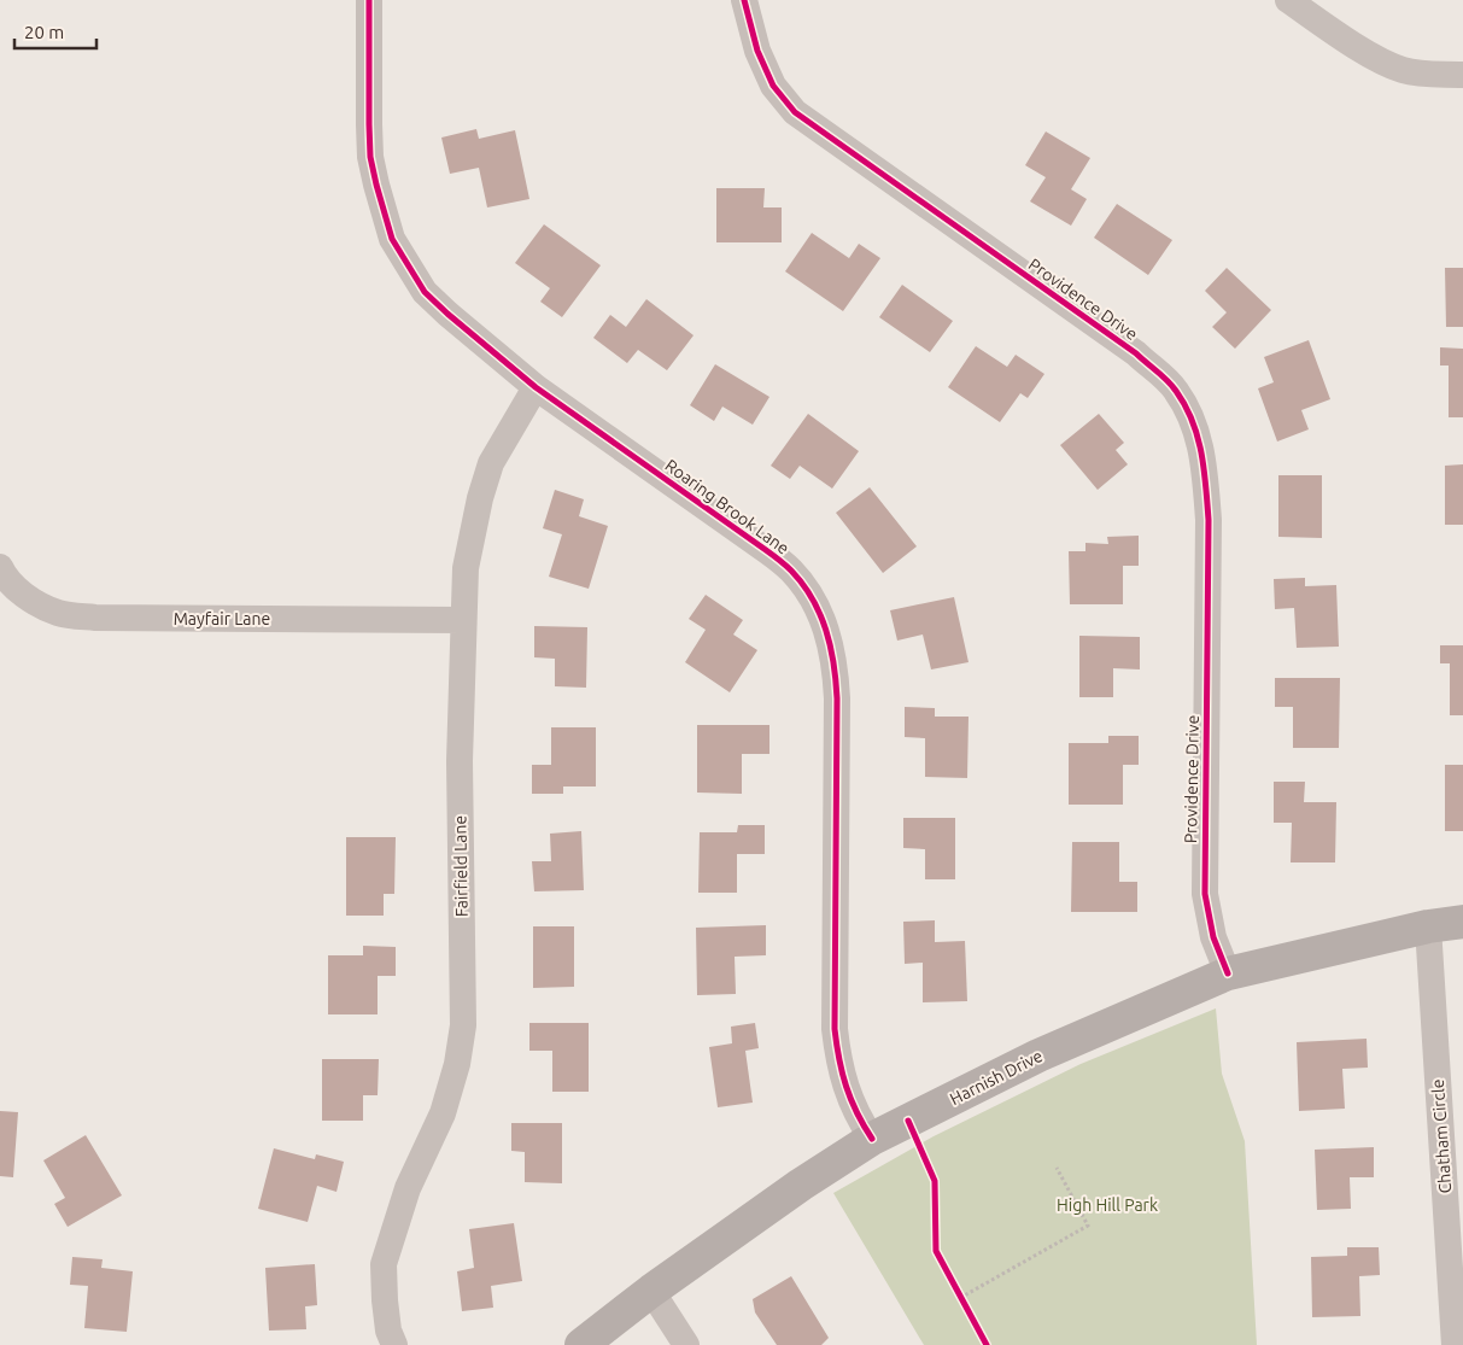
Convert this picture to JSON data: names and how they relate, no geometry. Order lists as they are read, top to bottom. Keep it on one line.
{"streets":{"street":["Providence Drive","Roaring Brook Lane","Mayfair Lane","Fairfield Lane","Harnish Drive","Chatham Circle"]},"crossings":[["Providence Drive","Harnish Drive"],["Roaring Brook Lane","Fairfield Lane"],["Roaring Brook Lane","Harnish Drive"],["Mayfair Lane","Fairfield Lane"],["Harnish Drive","Chatham Circle"]],"parks":["High Hill Park"],"scale_bar":"20 m"}
